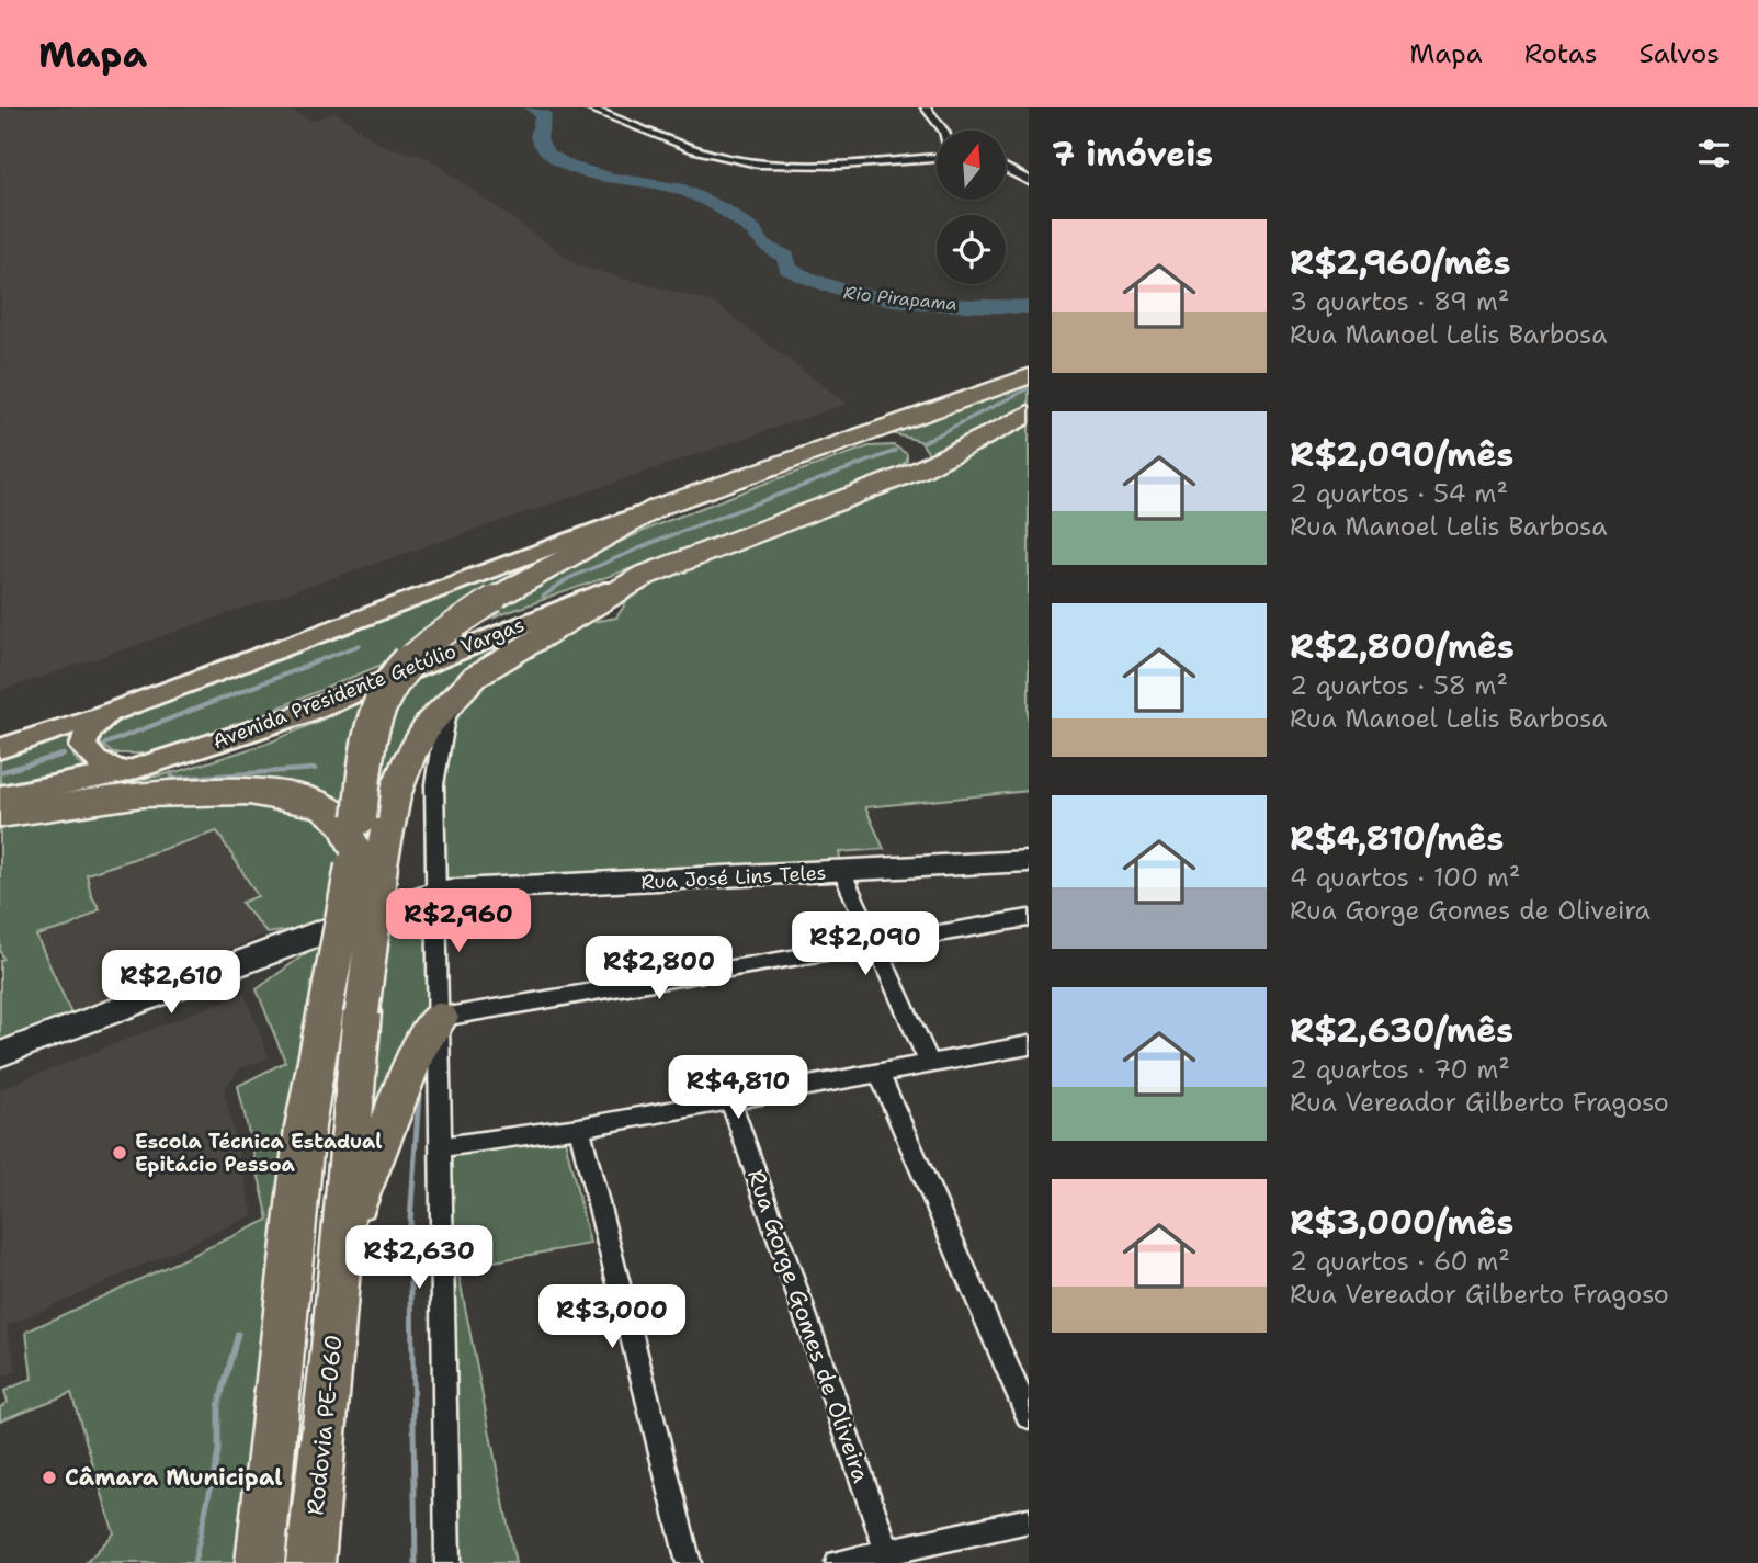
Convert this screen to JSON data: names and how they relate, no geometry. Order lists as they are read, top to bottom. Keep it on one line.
{"streets":{"highway":["Rodovia PE-060"],"main road":["Avenida Presidente Getúlio Vargas"],"street":["Rua José Lins Teles","Rua Gorge Gomes de Oliveira"]},"water":["Rio Pirapama"],"places":["Escola Técnica Estadual Epitácio Pessoa","Câmara Municipal"],"north":"top","page":{"header":"Mapa","nav":["Mapa","Rotas","Salvos"],"heading":"7 imóveis","list":[{"name":"R$2,960/mês","note":"3 quartos · 89 m² · Rua Manoel Lelis Barbosa"},{"name":"R$2,090/mês","note":"2 quartos · 54 m² · Rua Manoel Lelis Barbosa"},{"name":"R$2,800/mês","note":"2 quartos · 58 m² · Rua Manoel Lelis Barbosa"},{"name":"R$4,810/mês","note":"4 quartos · 100 m² · Rua Gorge Gomes de Oliveira"},{"name":"R$2,630/mês","note":"2 quartos · 70 m² · Rua Vereador Gilberto Fragoso"},{"name":"R$3,000/mês","note":"2 quartos · 60 m² · Rua Vereador Gilberto Fragoso"}],"price":["R$2,960","R$2,090","R$2,800","R$2,610","R$4,810","R$2,630","R$3,000"]}}
